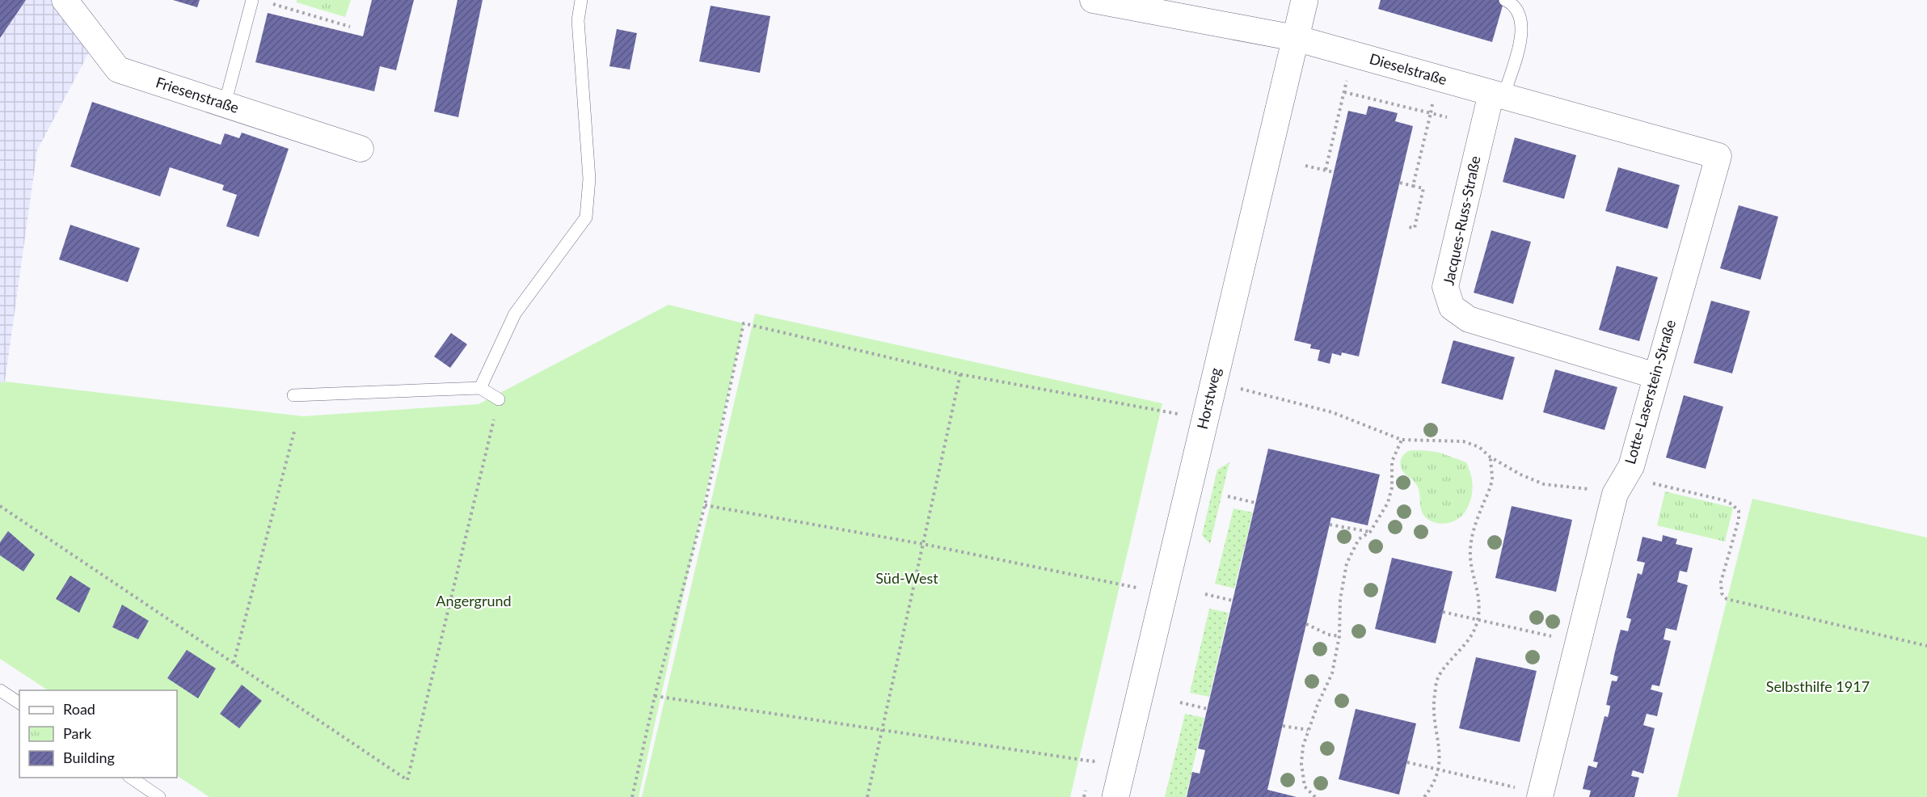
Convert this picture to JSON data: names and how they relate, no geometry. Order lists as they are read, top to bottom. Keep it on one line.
{"streets":{"street":["Dieselstraße","Friesenstraße","Jacques-Russ-Straße","Lotte-Laserstein-Straße","Horstweg"]},"crossings":[["Dieselstraße","Jacques-Russ-Straße"],["Dieselstraße","Lotte-Laserstein-Straße"],["Dieselstraße","Horstweg"],["Jacques-Russ-Straße","Lotte-Laserstein-Straße"]],"parks":["Süd-West","Angergrund","Selbsthilfe 1917"],"legend":["Road","Park","Building"]}
